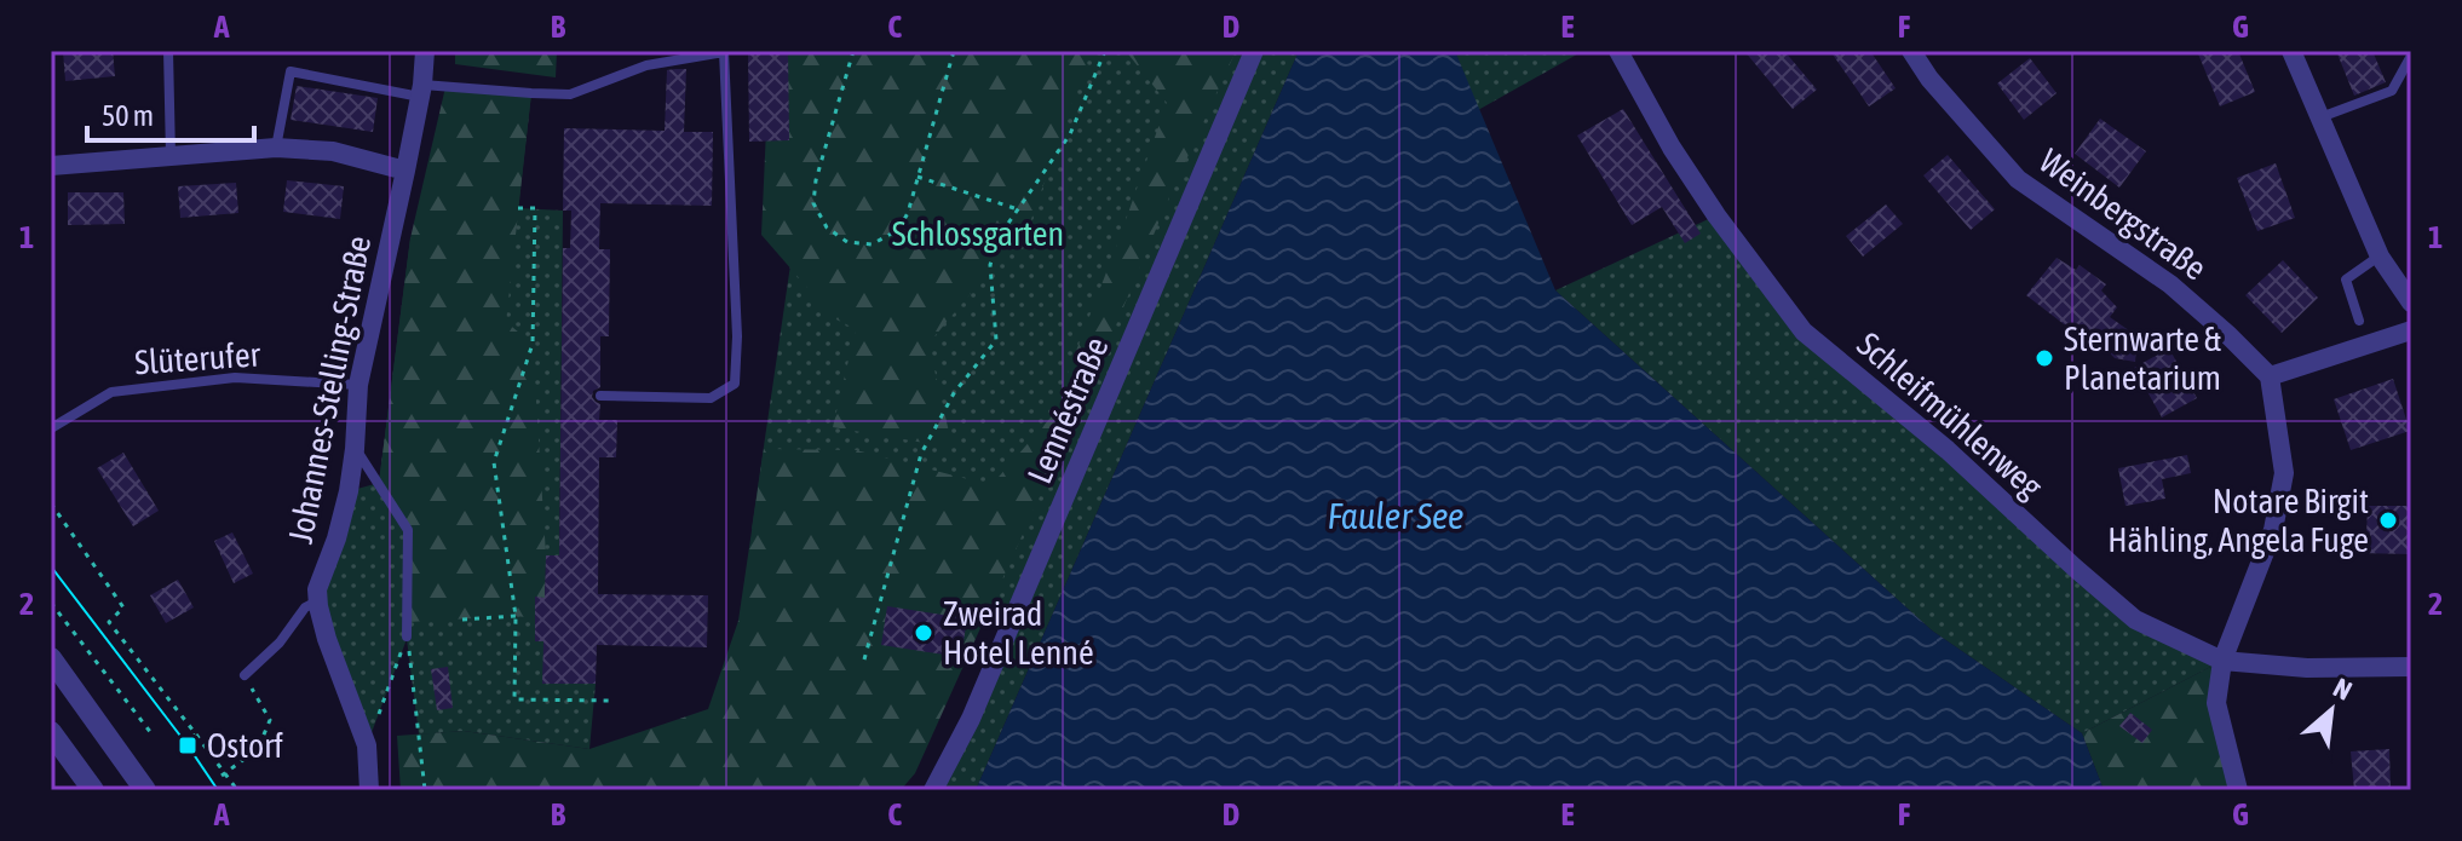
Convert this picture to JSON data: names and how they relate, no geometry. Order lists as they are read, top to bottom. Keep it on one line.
{"streets":{"street":["Weinbergstraße","Johannes-Stelling-Straße","Lennéstraße","Schleifmühlenweg"],"lane":["Slüterufer"]},"crossings":[["Slüterufer","Johannes-Stelling-Straße"]],"water":["Fauler See"],"parks":["Schlossgarten"],"places":{"other":["Sternwarte & Planetarium","Notare Birgit Hähling, Angela Fuge","Zweirad Hotel Lenné"],"transit":["Ostorf"]},"scale_bar":"50 m","north":"top right","grid":{"columns":["A","B","C","D","E","F","G"],"rows":["1","2"]}}
